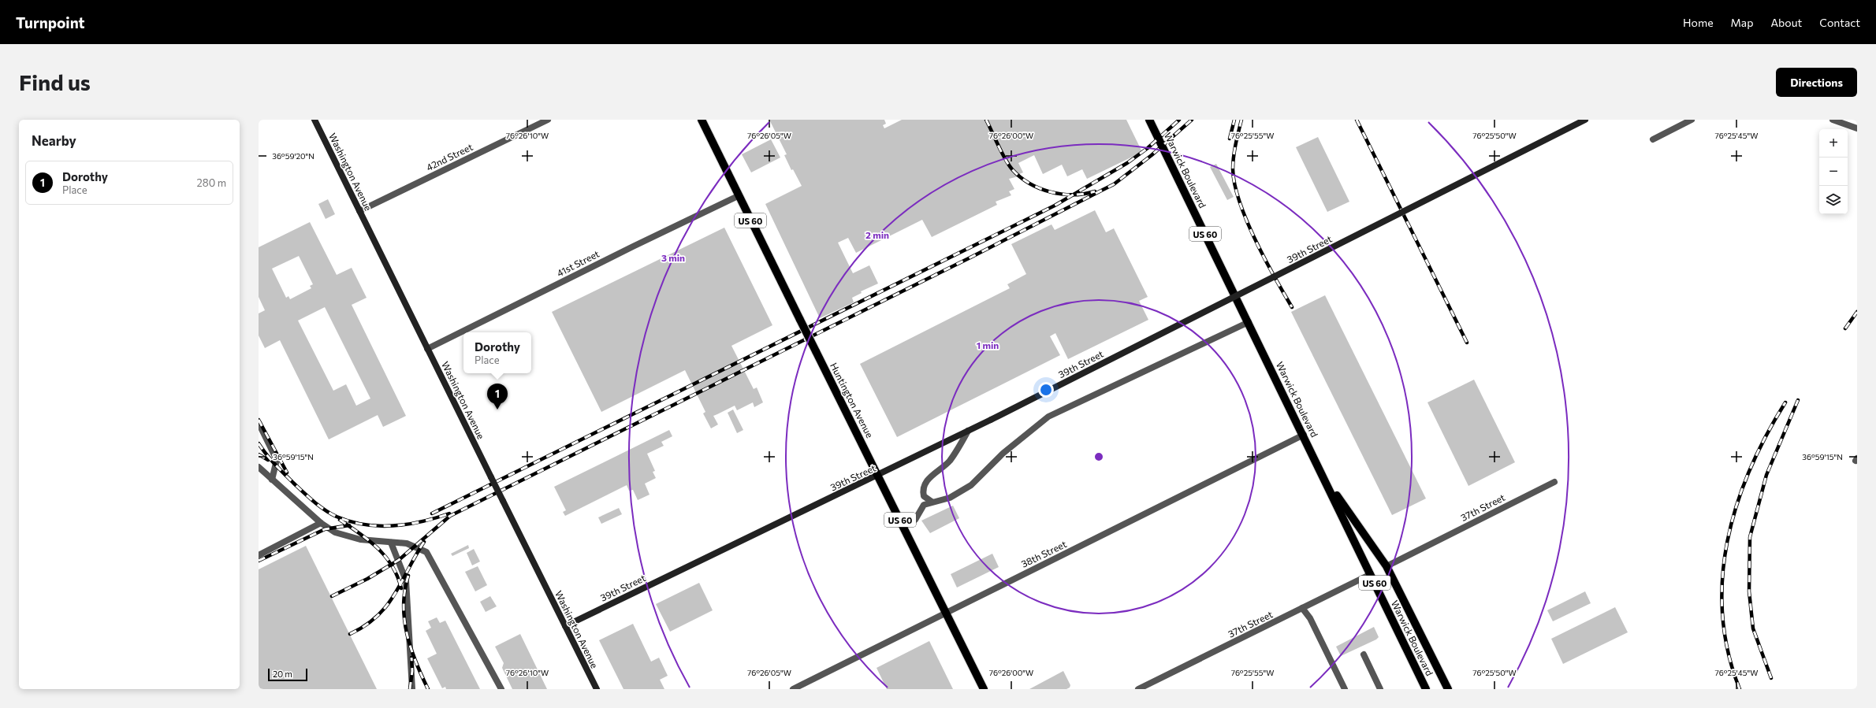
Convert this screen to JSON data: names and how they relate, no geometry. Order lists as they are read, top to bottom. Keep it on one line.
{"streets":{"main road":["Warwick Boulevard","US 60","Huntington Avenue"],"street":["42nd Street","Washington Avenue","39th Street","41st Street","37th Street","38th Street"]},"crossings":[["42nd Street","Washington Avenue"],["Warwick Boulevard","37th Street"],["Warwick Boulevard","38th Street"],["Washington Avenue","39th Street"],["Washington Avenue","41st Street"],["39th Street","Huntington Avenue"],["41st Street","Huntington Avenue"],["Huntington Avenue","38th Street"]],"scale_bar":"20 m","page":{"header":"Turnpoint","nav":["Home","Map","About","Contact"],"buttons":"Directions","title":"Find us","heading":"Nearby","map_buttons":["+","−"],"list":[{"mark":"1","name":"Dorothy","note":"Place","value":"280 m"}],"popup":["Dorothy","Place"],"pins":"1","scale":"20 m"},"coordinates":["76°26'10\"W","76°26'05\"W","76°26'00\"W","76°25'55\"W","76°25'50\"W","76°25'45\"W","36°59'20\"N","36°59'15\"N"],"rings":["2 min","3 min","1 min"]}
